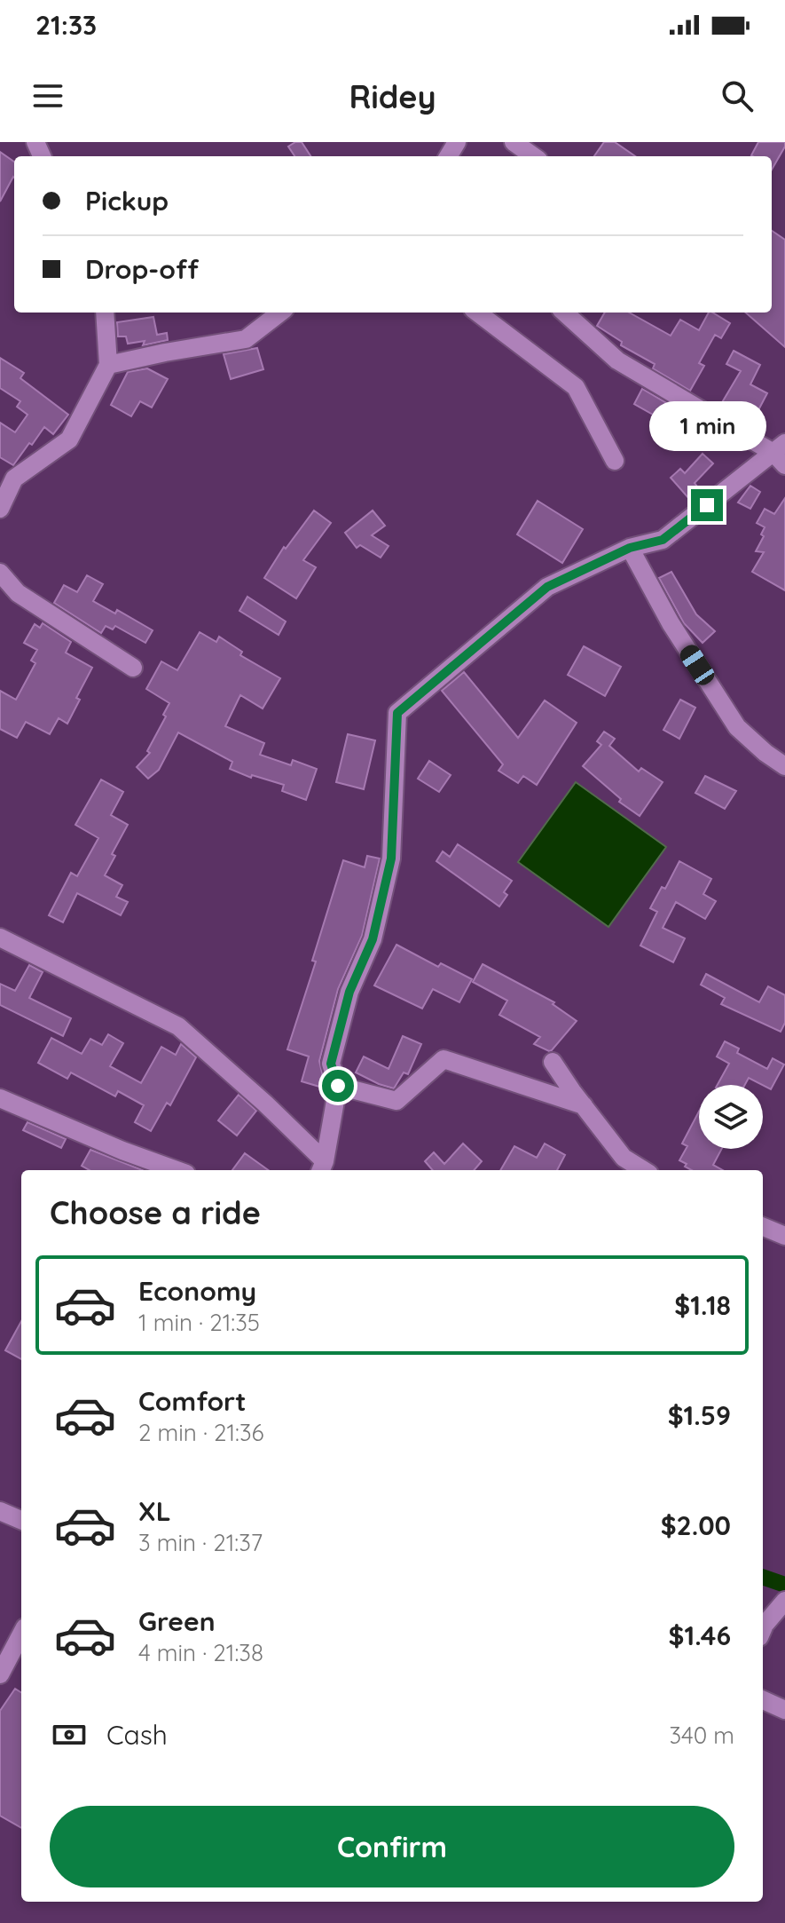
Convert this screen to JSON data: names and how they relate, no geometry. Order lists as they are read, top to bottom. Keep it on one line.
{"page":{"status":"21:33","header":"Ridey","banner":["Pickup","Drop-off"],"bubble":"1 min","heading":"Choose a ride","list":[{"name":"Economy","note":"1 min · 21:35","value":"$1.18"},{"name":"Comfort","note":"2 min · 21:36","value":"$1.59"},{"name":"XL","note":"3 min · 21:37","value":"$2.00"},{"name":"Green","note":"4 min · 21:38","value":"$1.46"}],"pay":["Cash","340 m"],"buttons":"Confirm"}}
